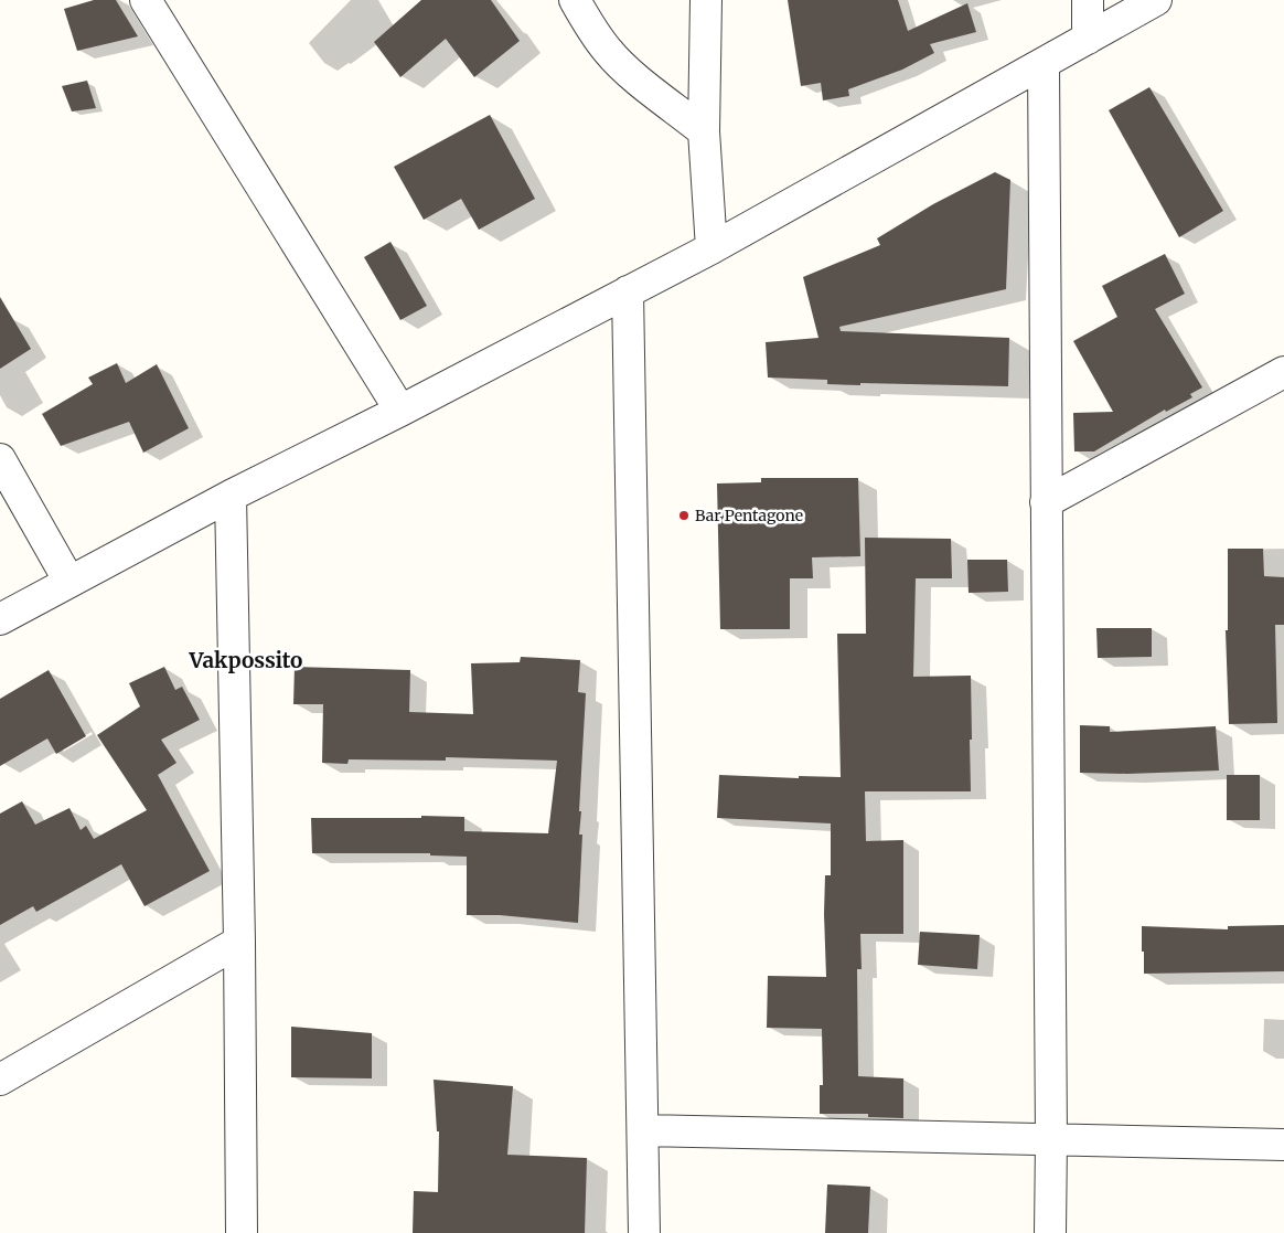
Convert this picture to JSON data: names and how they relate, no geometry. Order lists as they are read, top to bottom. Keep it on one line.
{"districts":["Vakpossito"],"places":["Bar Pentagone"]}
